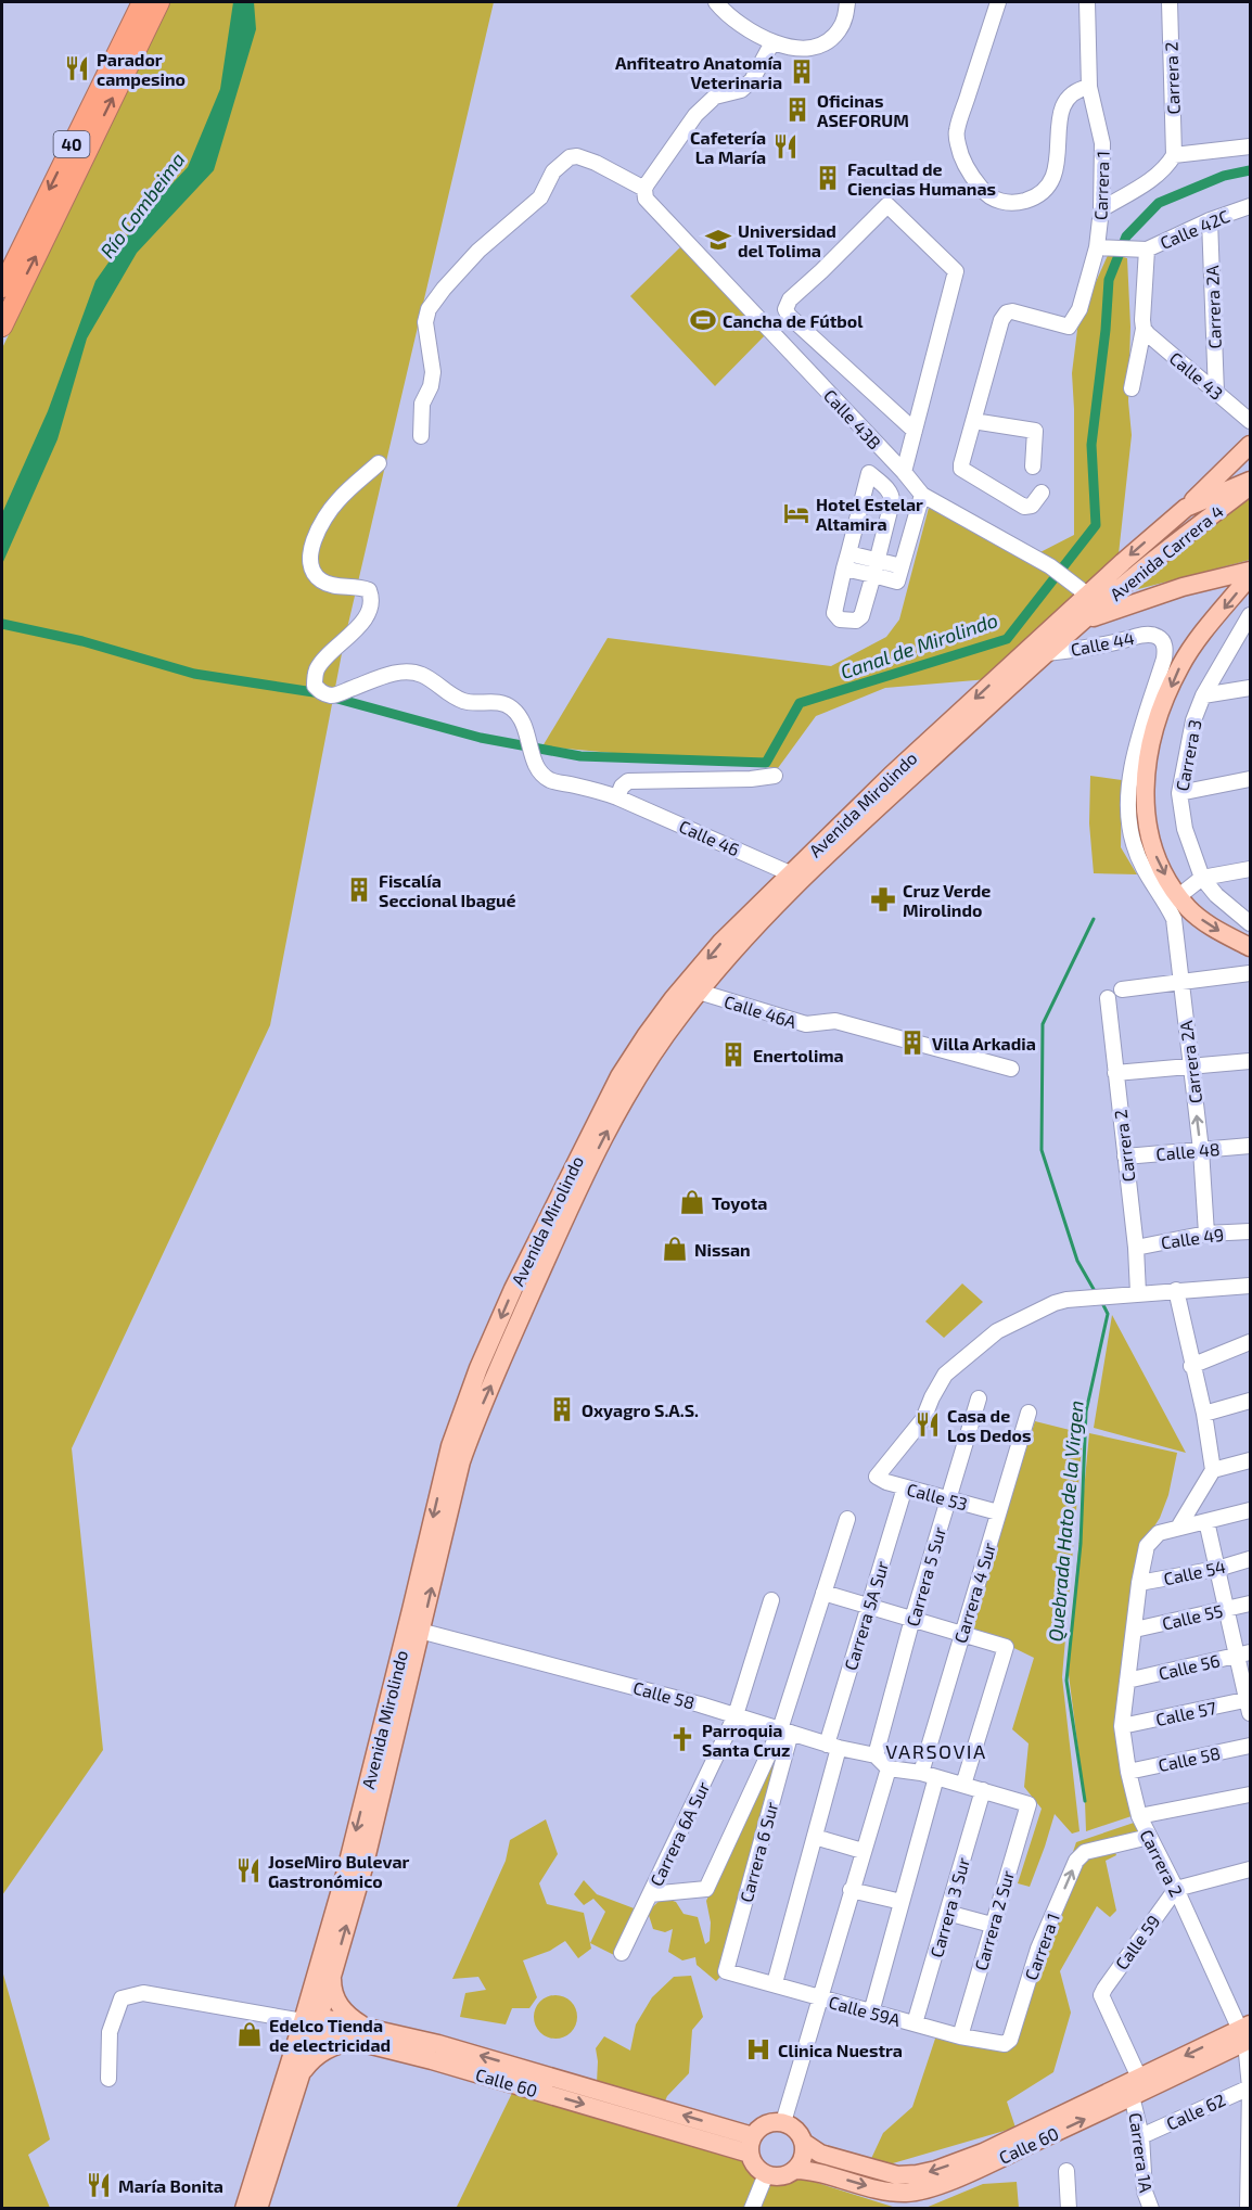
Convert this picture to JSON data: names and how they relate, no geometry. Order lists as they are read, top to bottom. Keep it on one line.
{"streets":{"highway":["40"],"main road":["Avenida Carrera 4","Avenida Mirolindo","Calle 60"],"street":["Carrera 2","Carrera 1","Calle 42C","Carrera 2A","Calle 43","Calle 43B","Calle 44","Carrera 3","Calle 46","Calle 46A","Calle 48","Calle 49","Calle 53","Calle 54","Carrera 5 Sur","Carrera 4 Sur","Carrera 5A Sur","Calle 55","Calle 56","Calle 58","Calle 57","Carrera 6A Sur","Carrera 6 Sur","Carrera 3 Sur","Carrera 2 Sur","Calle 59","Calle 59A","Calle 62","Carrera 1A"]},"crossings":[["Carrera 2","Carrera 1"],["Carrera 2","Calle 48"],["Carrera 2","Calle 49"],["Carrera 2","Calle 53"],["Carrera 2","Calle 54"],["Carrera 2","Calle 55"],["Carrera 2","Calle 56"],["Carrera 2","Calle 58"],["Carrera 2","Calle 57"],["Carrera 2","Calle 59"],["Carrera 2","Calle 60"],["Carrera 2","Calle 62"],["Carrera 1","Calle 59A"],["Calle 42C","Carrera 2A"],["Carrera 2A","Calle 43"],["Carrera 2A","Calle 44"],["Carrera 2A","Calle 48"],["Carrera 2A","Calle 49"],["Calle 43B","Avenida Mirolindo"],["Avenida Carrera 4","Avenida Mirolindo"],["Calle 44","Avenida Mirolindo"],["Avenida Mirolindo","Calle 46"],["Avenida Mirolindo","Calle 46A"],["Avenida Mirolindo","Calle 58"],["Avenida Mirolindo","Calle 60"],["Calle 53","Carrera 5 Sur"],["Calle 53","Carrera 4 Sur"],["Calle 53","Carrera 5A Sur"],["Carrera 5 Sur","Calle 58"],["Carrera 5A Sur","Calle 58"],["Carrera 5A Sur","Calle 59A"],["Calle 58","Carrera 6A Sur"],["Calle 58","Carrera 6 Sur"],["Carrera 6 Sur","Calle 59A"],["Carrera 3 Sur","Carrera 2 Sur"],["Carrera 3 Sur","Calle 59A"],["Carrera 2 Sur","Calle 59A"],["Calle 59","Calle 60"],["Calle 60","Carrera 1A"],["Calle 62","Carrera 1A"]],"districts":["VARSOVIA"],"water":["Río Combeima","Canal de Mirolindo","Quebrada Hato de la Virgen"],"places":{"restaurant":["Parador campesino","Cafetería La María","Casa de Los Dedos","JoseMiro Bulevar Gastronómico","María Bonita"],"building":["Anfiteatro Anatomía Veterinaria","Oficinas ASEFORUM","Facultad de Ciencias Humanas","Fiscalía Seccional Ibagué","Villa Arkadia","Enertolima","Oxyagro S.A.S."],"school or university":["Universidad del Tolima"],"sports":["Cancha de Fútbol"],"hotel":["Hotel Estelar Altamira"],"pharmacy":["Cruz Verde Mirolindo"],"shop":["Toyota","Nissan","Edelco Tienda de electricidad"],"church":["Parroquia Santa Cruz"],"hospital":["Clinica Nuestra"]}}
